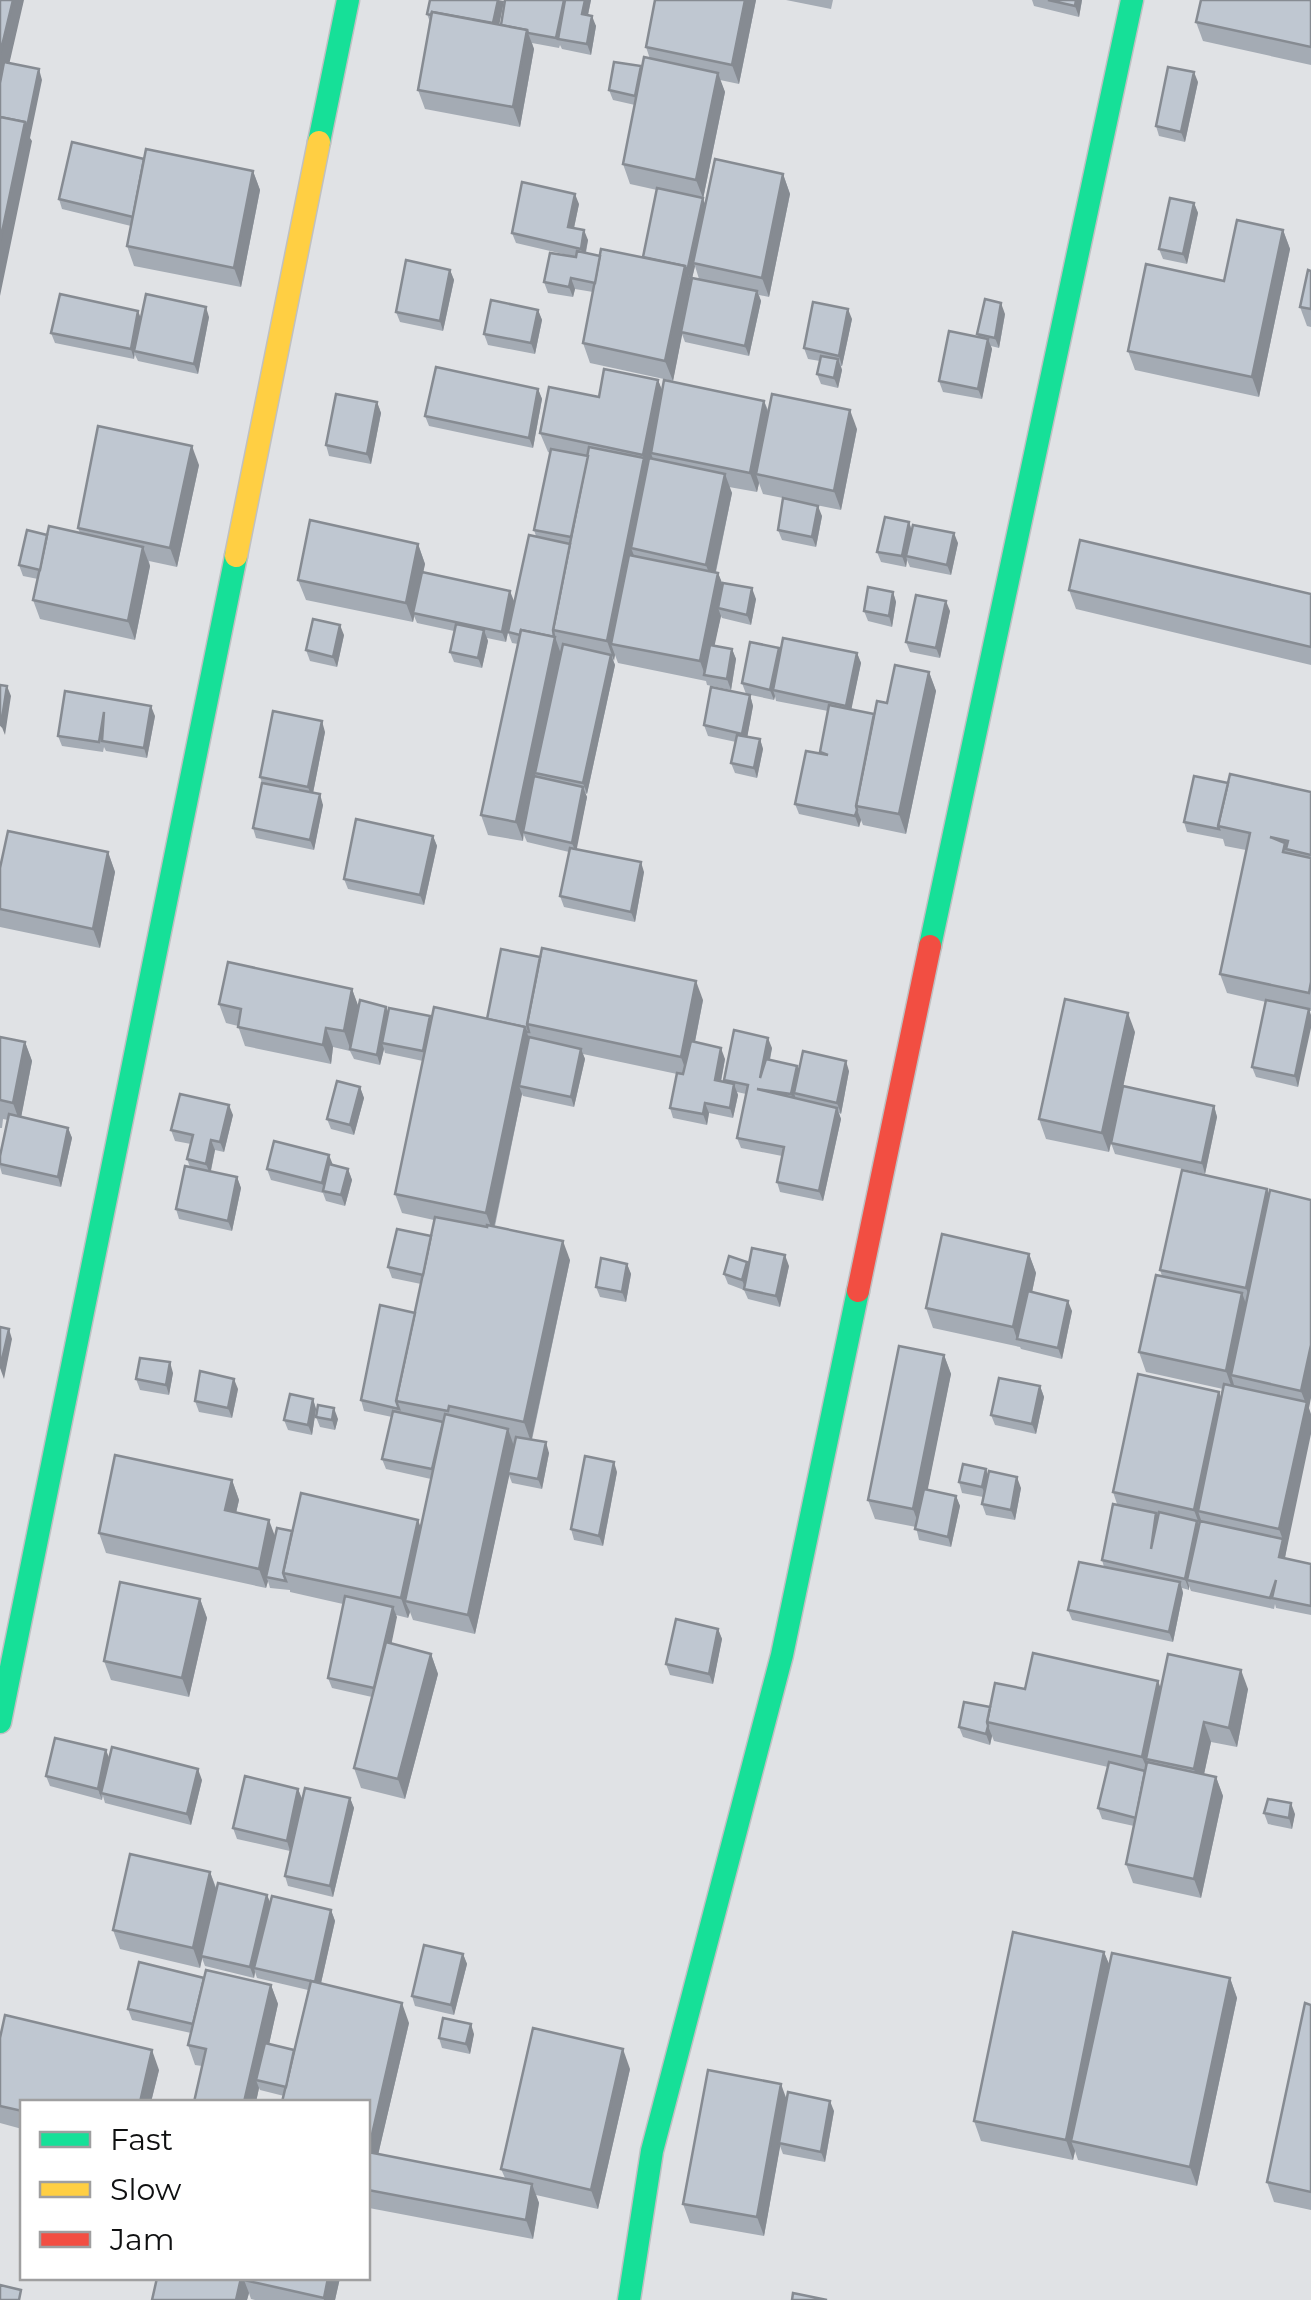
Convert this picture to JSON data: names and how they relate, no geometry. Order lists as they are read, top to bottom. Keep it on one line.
{"legend":["Fast","Slow","Jam"]}
